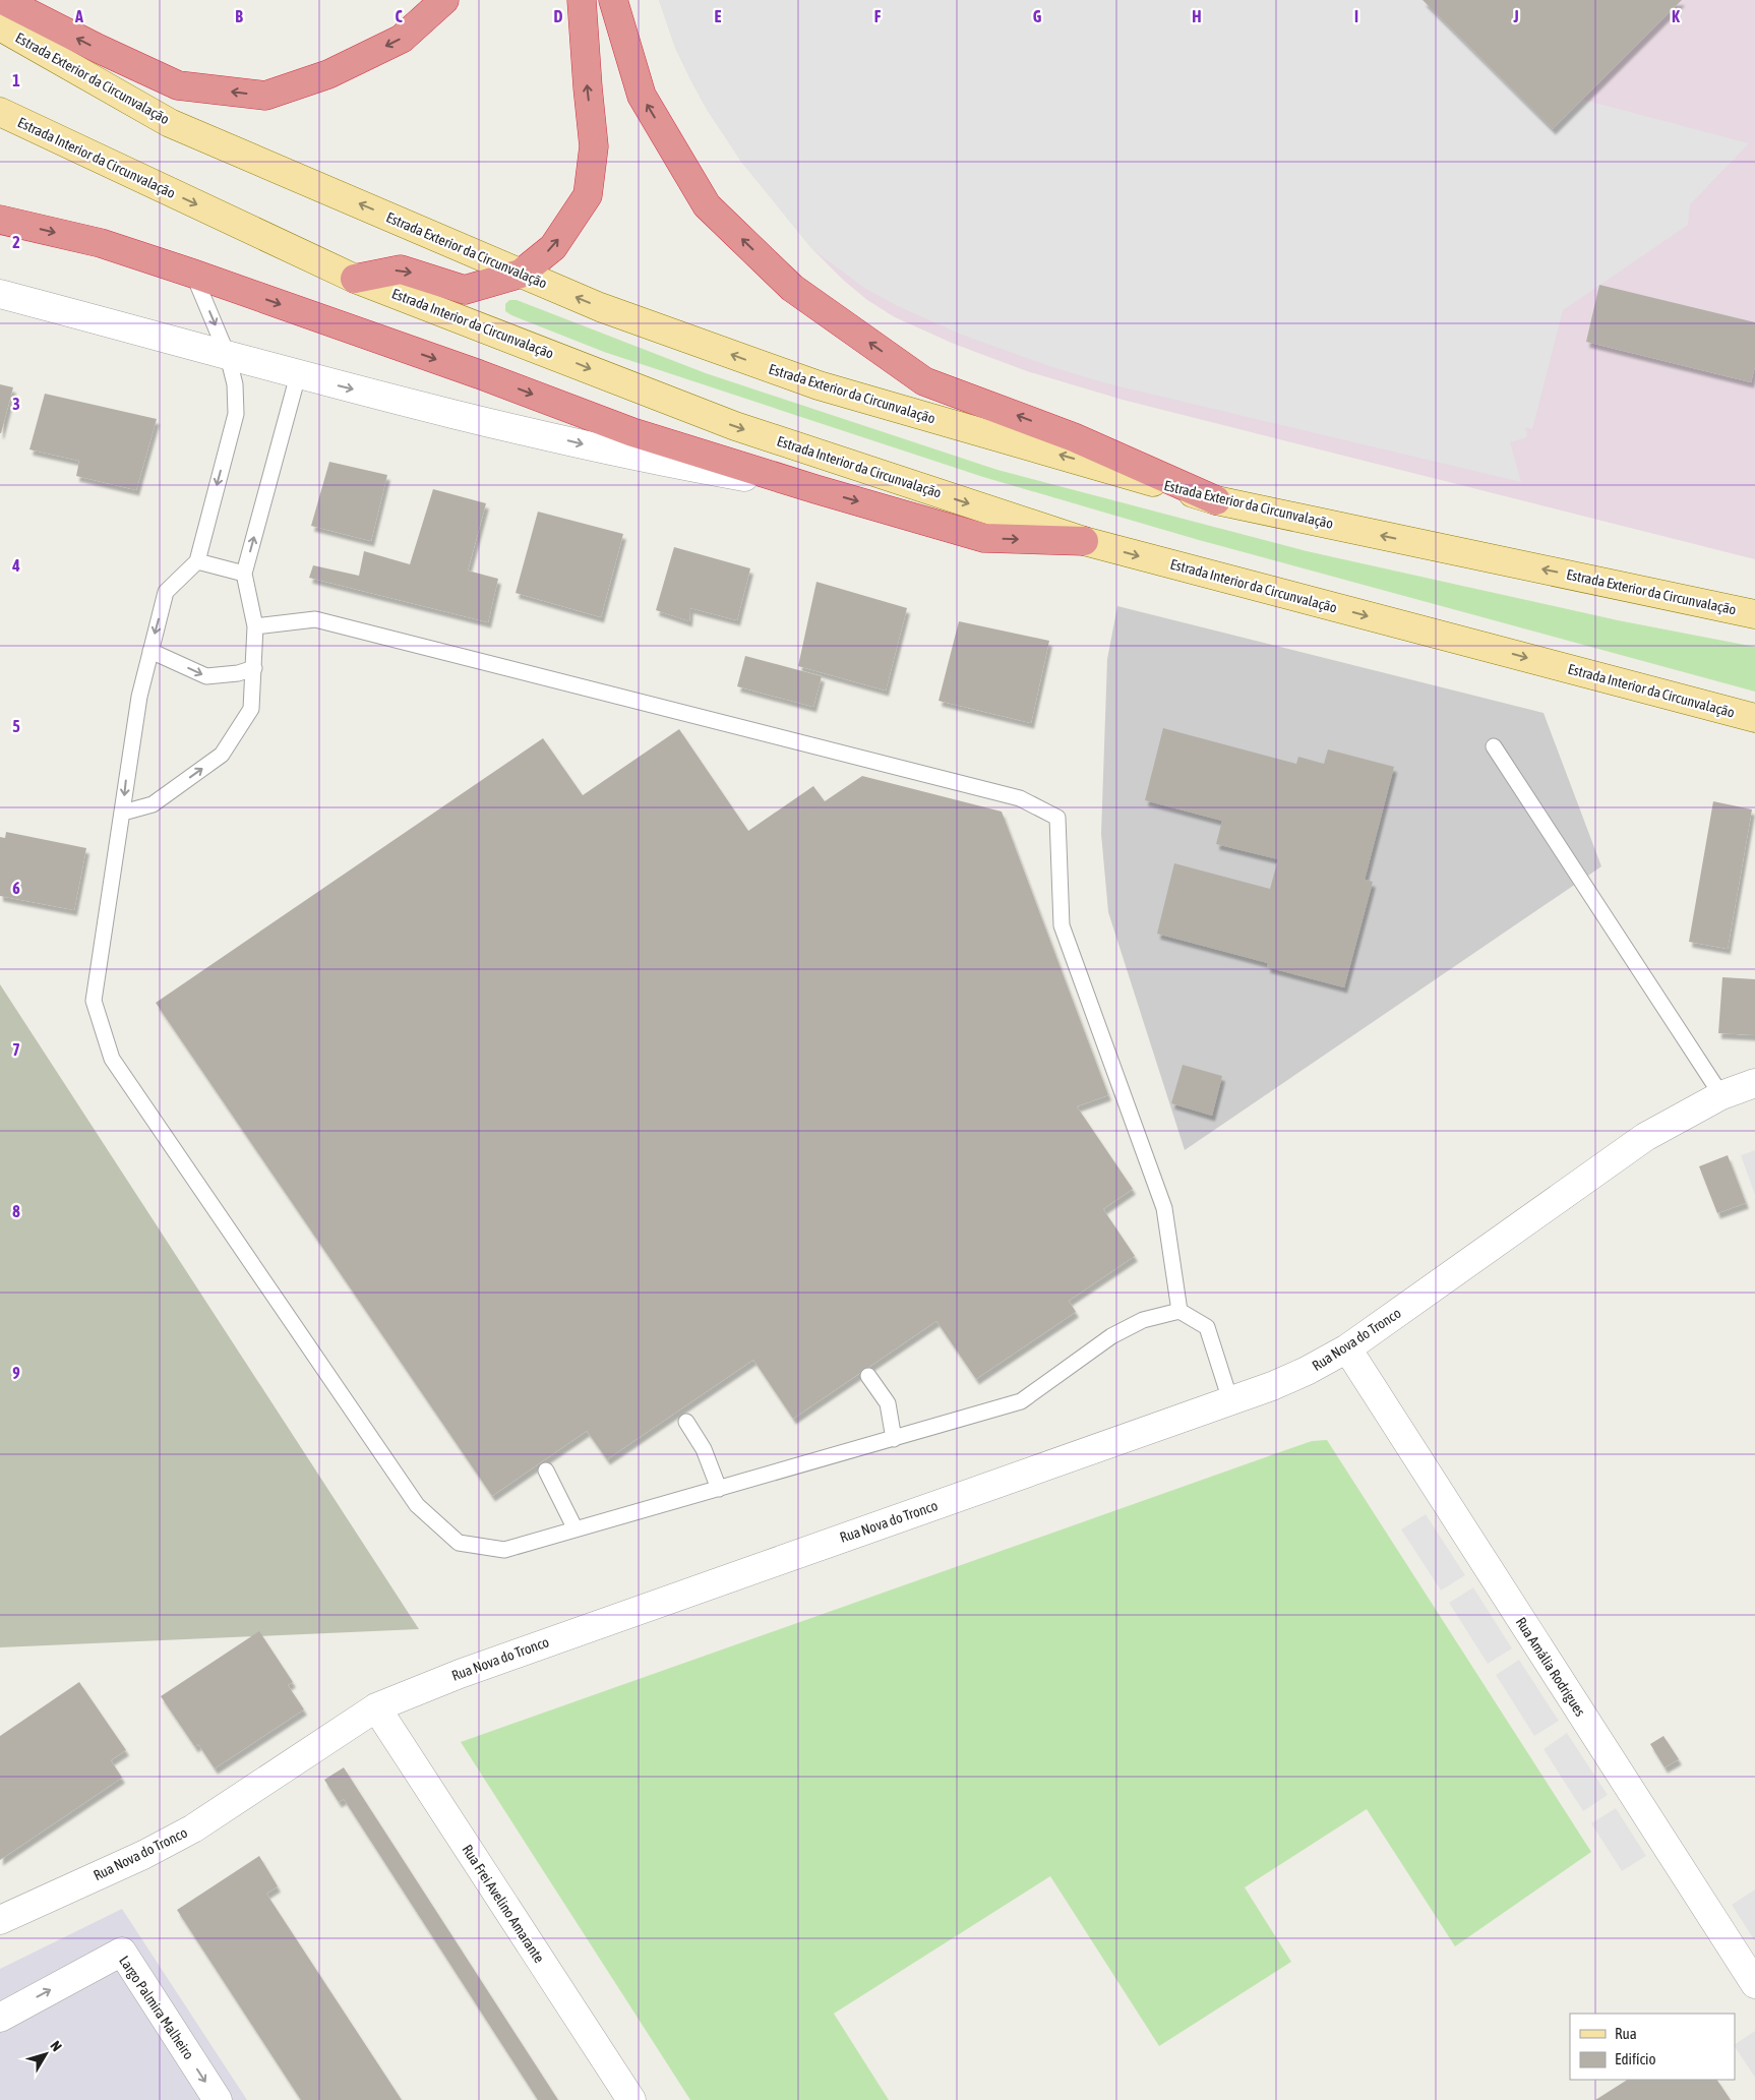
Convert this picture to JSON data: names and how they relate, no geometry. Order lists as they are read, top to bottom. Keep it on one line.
{"streets":{"main road":["Estrada Exterior da Circunvalação","Estrada Interior da Circunvalação"],"street":["Rua Nova do Tronco","Rua Amália Rodrigues","Rua Frei Avelino Amarante","Largo Palmira Malheiro"]},"crossings":[["Rua Nova do Tronco","Rua Amália Rodrigues"],["Rua Nova do Tronco","Rua Frei Avelino Amarante"]],"one_way":["Estrada Exterior da Circunvalação","Estrada Interior da Circunvalação"],"legend":["Rua","Edifício"],"north":"top right","grid":{"columns":["A","B","C","D","E","F","G","H","I","J","K"],"rows":["1","2","3","4","5","6","7","8","9"]}}
